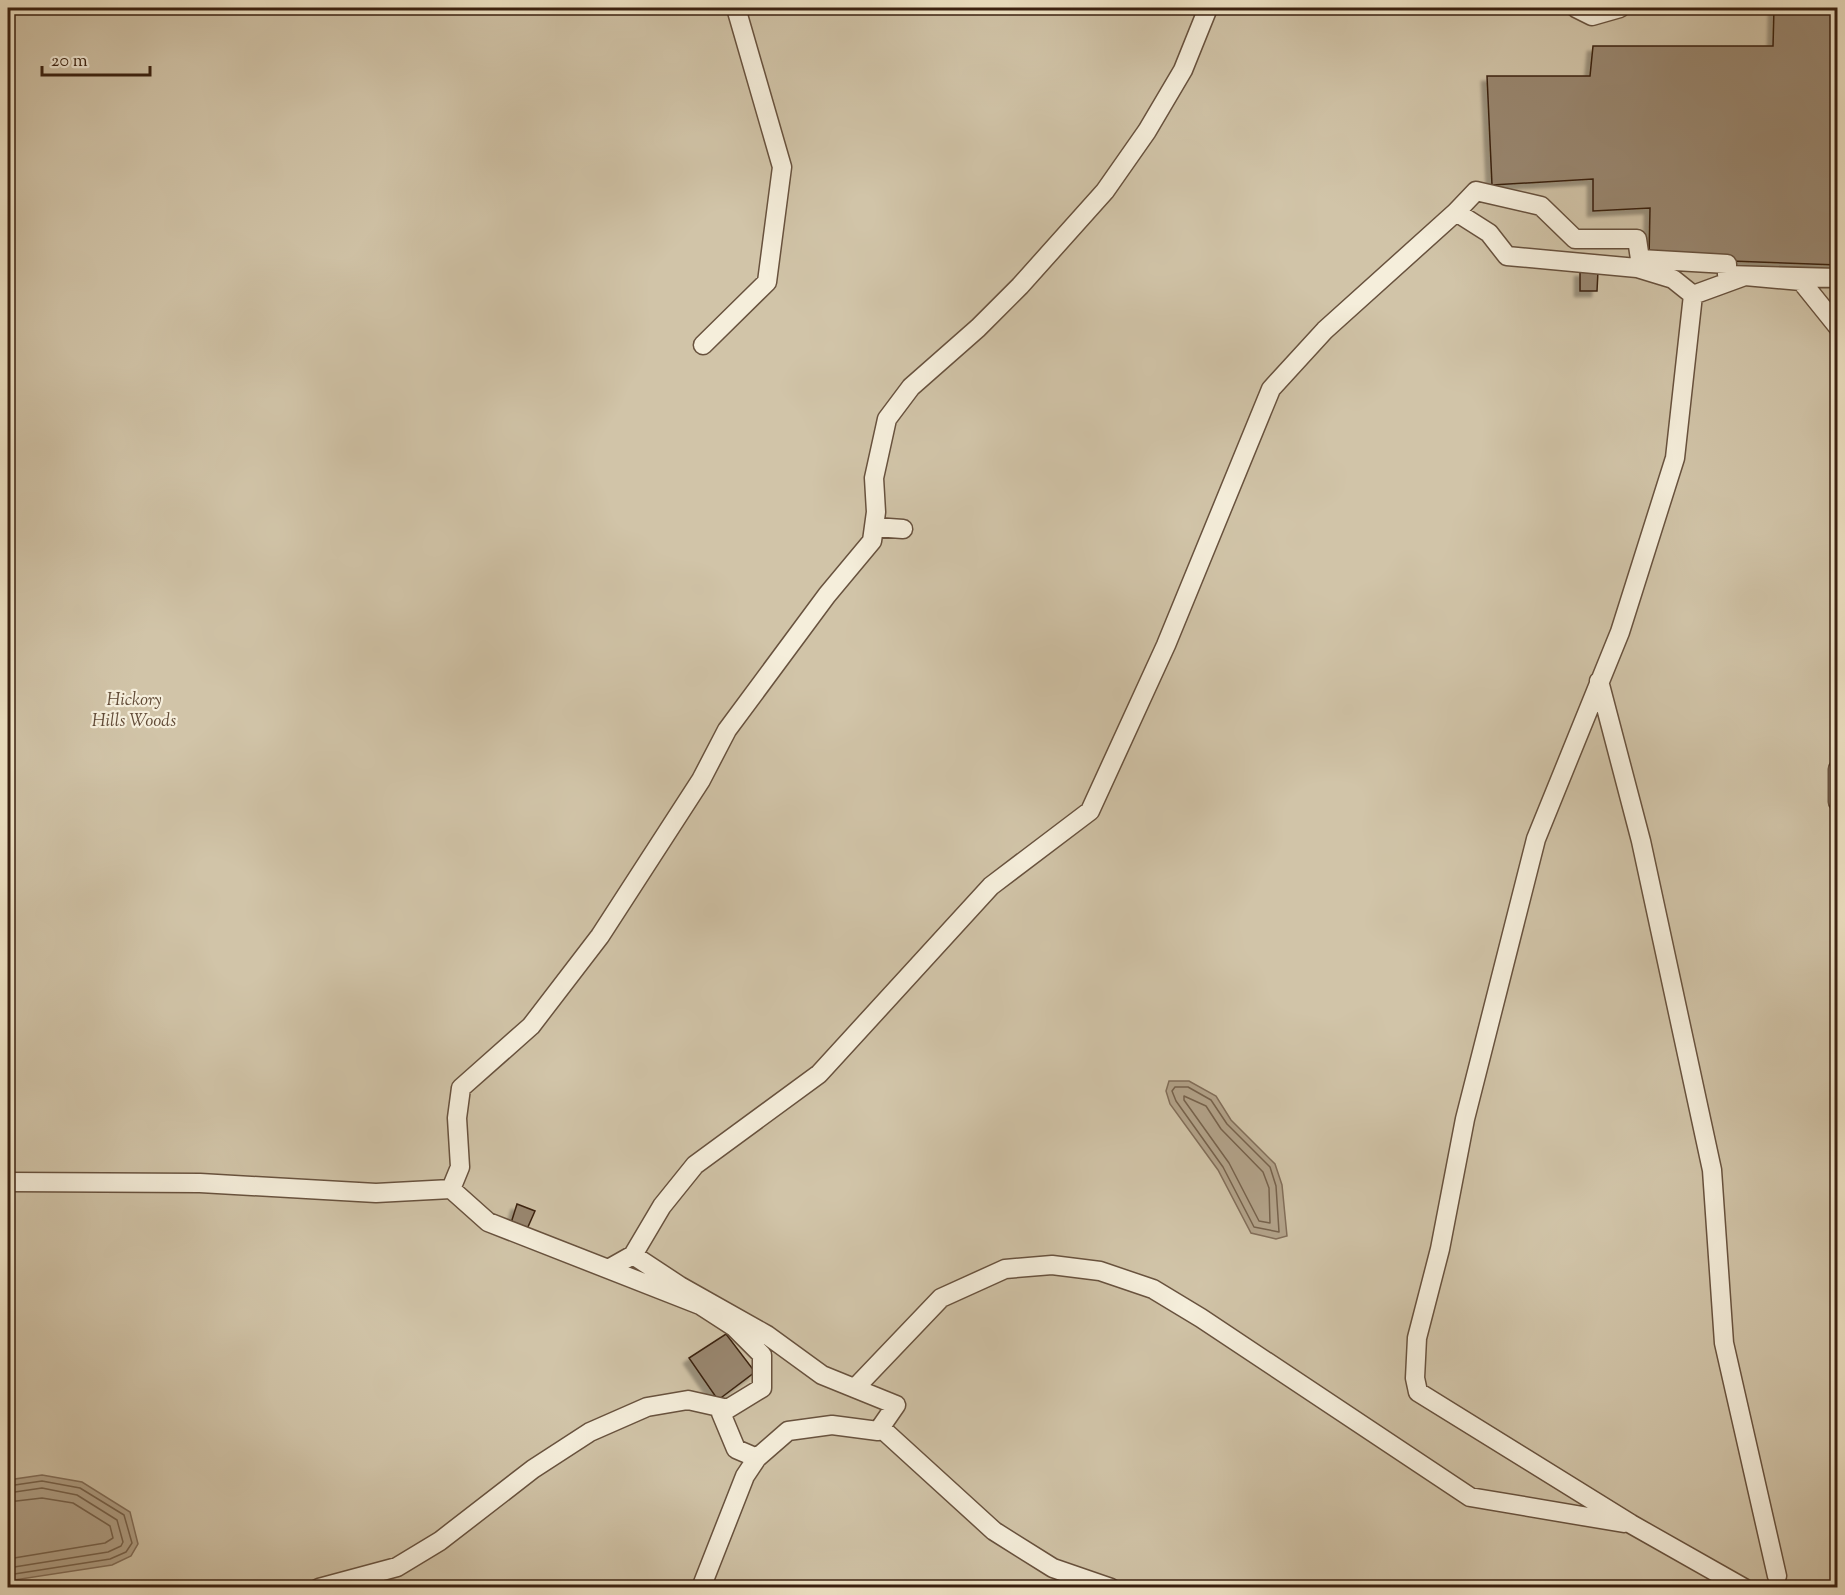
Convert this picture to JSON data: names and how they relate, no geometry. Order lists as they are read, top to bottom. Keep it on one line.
{"parks":["Hickory Hills Woods"],"scale_bar":"20 m"}
